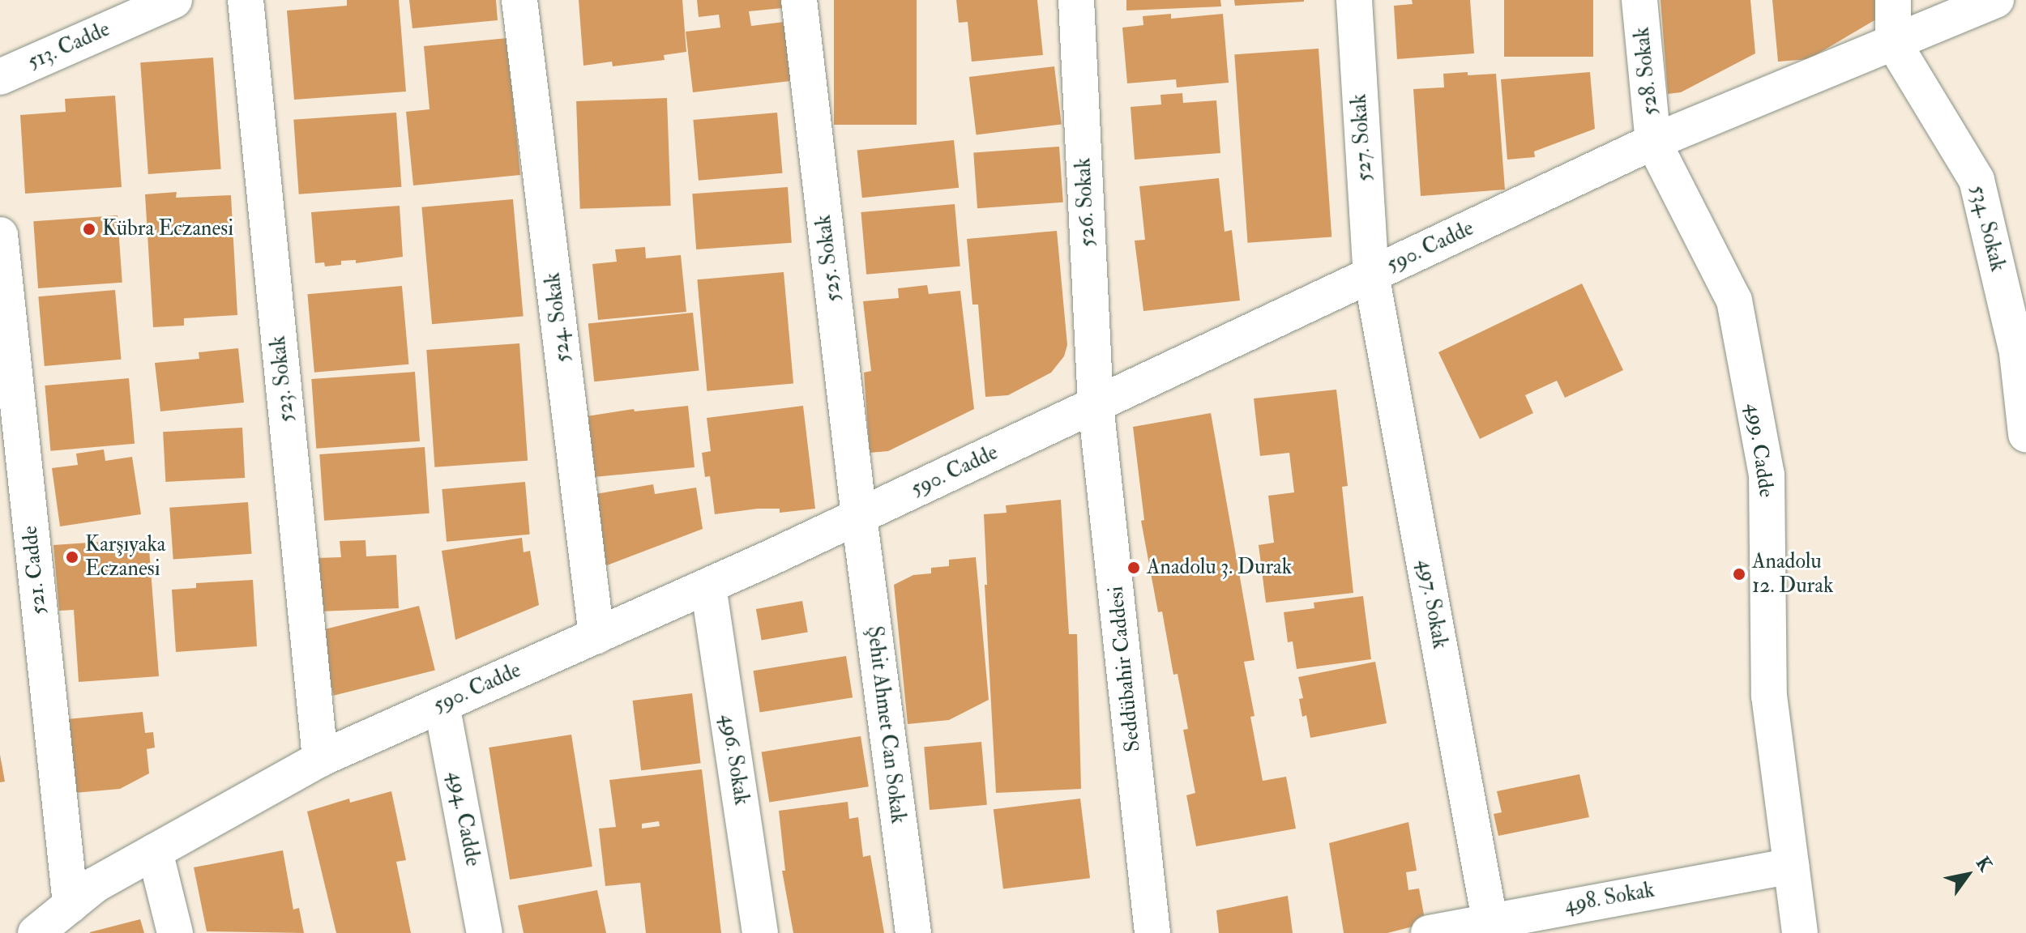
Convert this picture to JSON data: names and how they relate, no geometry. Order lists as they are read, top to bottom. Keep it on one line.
{"streets":{"street":["513. Cadde","528. Sokak","527. Sokak","526. Sokak","534. Sokak","590. Cadde","525. Sokak","524. Sokak","523. Sokak","499. Cadde","521. Cadde","497. Sokak","Seddübahir Caddesi","Şehit Ahmet Can Sokak","496. Sokak","494. Cadde","498. Sokak"]},"crossings":[["528. Sokak","590. Cadde"],["528. Sokak","499. Cadde"],["527. Sokak","590. Cadde"],["527. Sokak","497. Sokak"],["526. Sokak","590. Cadde"],["526. Sokak","Seddübahir Caddesi"],["534. Sokak","590. Cadde"],["590. Cadde","525. Sokak"],["590. Cadde","524. Sokak"],["590. Cadde","523. Sokak"],["590. Cadde","499. Cadde"],["590. Cadde","521. Cadde"],["590. Cadde","497. Sokak"],["590. Cadde","Seddübahir Caddesi"],["590. Cadde","Şehit Ahmet Can Sokak"],["590. Cadde","496. Sokak"],["590. Cadde","494. Cadde"],["525. Sokak","Şehit Ahmet Can Sokak"],["499. Cadde","498. Sokak"],["497. Sokak","498. Sokak"]],"places":["Kübra Eczanesi","Karşıyaka Eczanesi","Anadolu 3. Durak","Anadolu 12. Durak"],"north":"top right"}
